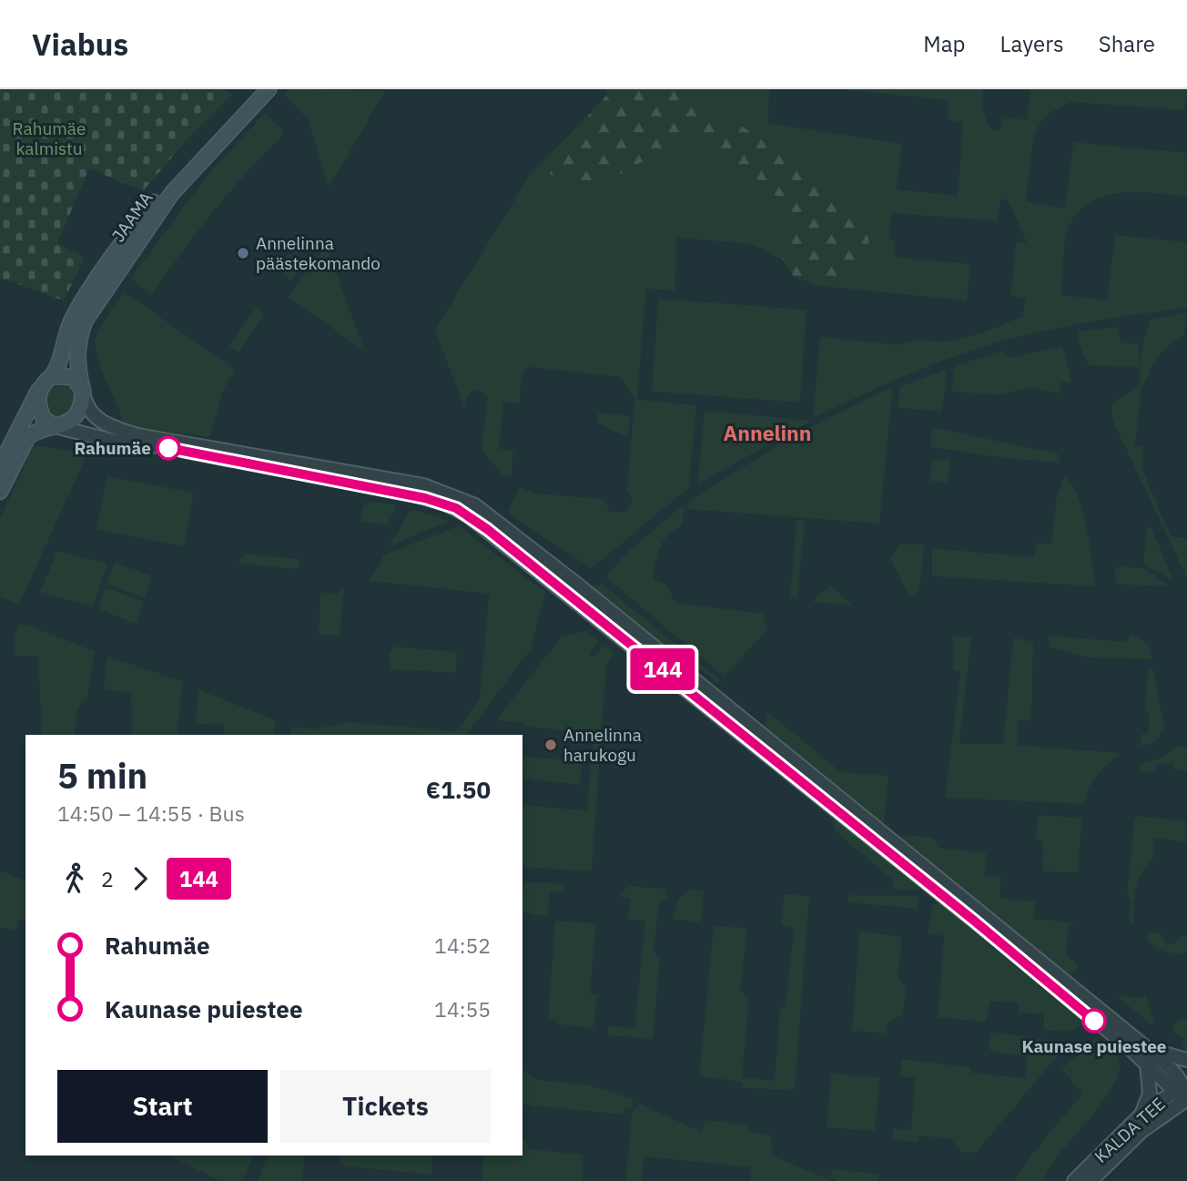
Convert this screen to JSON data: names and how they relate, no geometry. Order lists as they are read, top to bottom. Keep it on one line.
{"streets":{"main road":["JAAMA"],"street":["KALDA TEE"]},"districts":["Annelinn"],"parks":["Rahumäe kalmistu"],"places":["Annelinna päästekomando","Rahumäe","Annelinna harukogu","Kaunase puiestee"],"lines":["bus line 144"],"page":{"header":"Viabus","nav":["Map","Layers","Share"],"on_map":"144","heading":["5 min","14:50 – 14:55 · Bus","€1.50"],"legs":["2","144"],"list":[{"name":"Rahumäe","value":"14:52"},{"name":"Kaunase puiestee","value":"14:55"}],"buttons":["Start","Tickets"]}}
